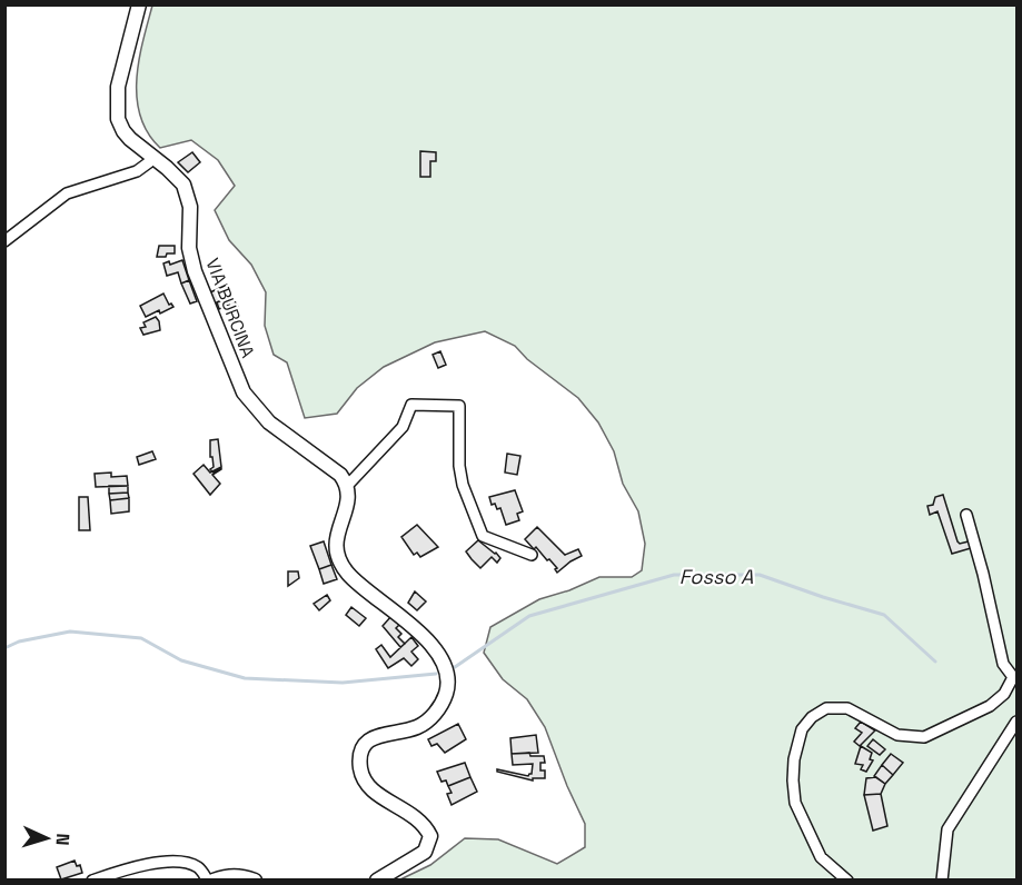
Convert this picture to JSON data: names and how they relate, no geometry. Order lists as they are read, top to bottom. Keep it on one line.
{"streets":{"street":["VIA BURCINA"]},"water":["Fosso A"],"north":"right"}
